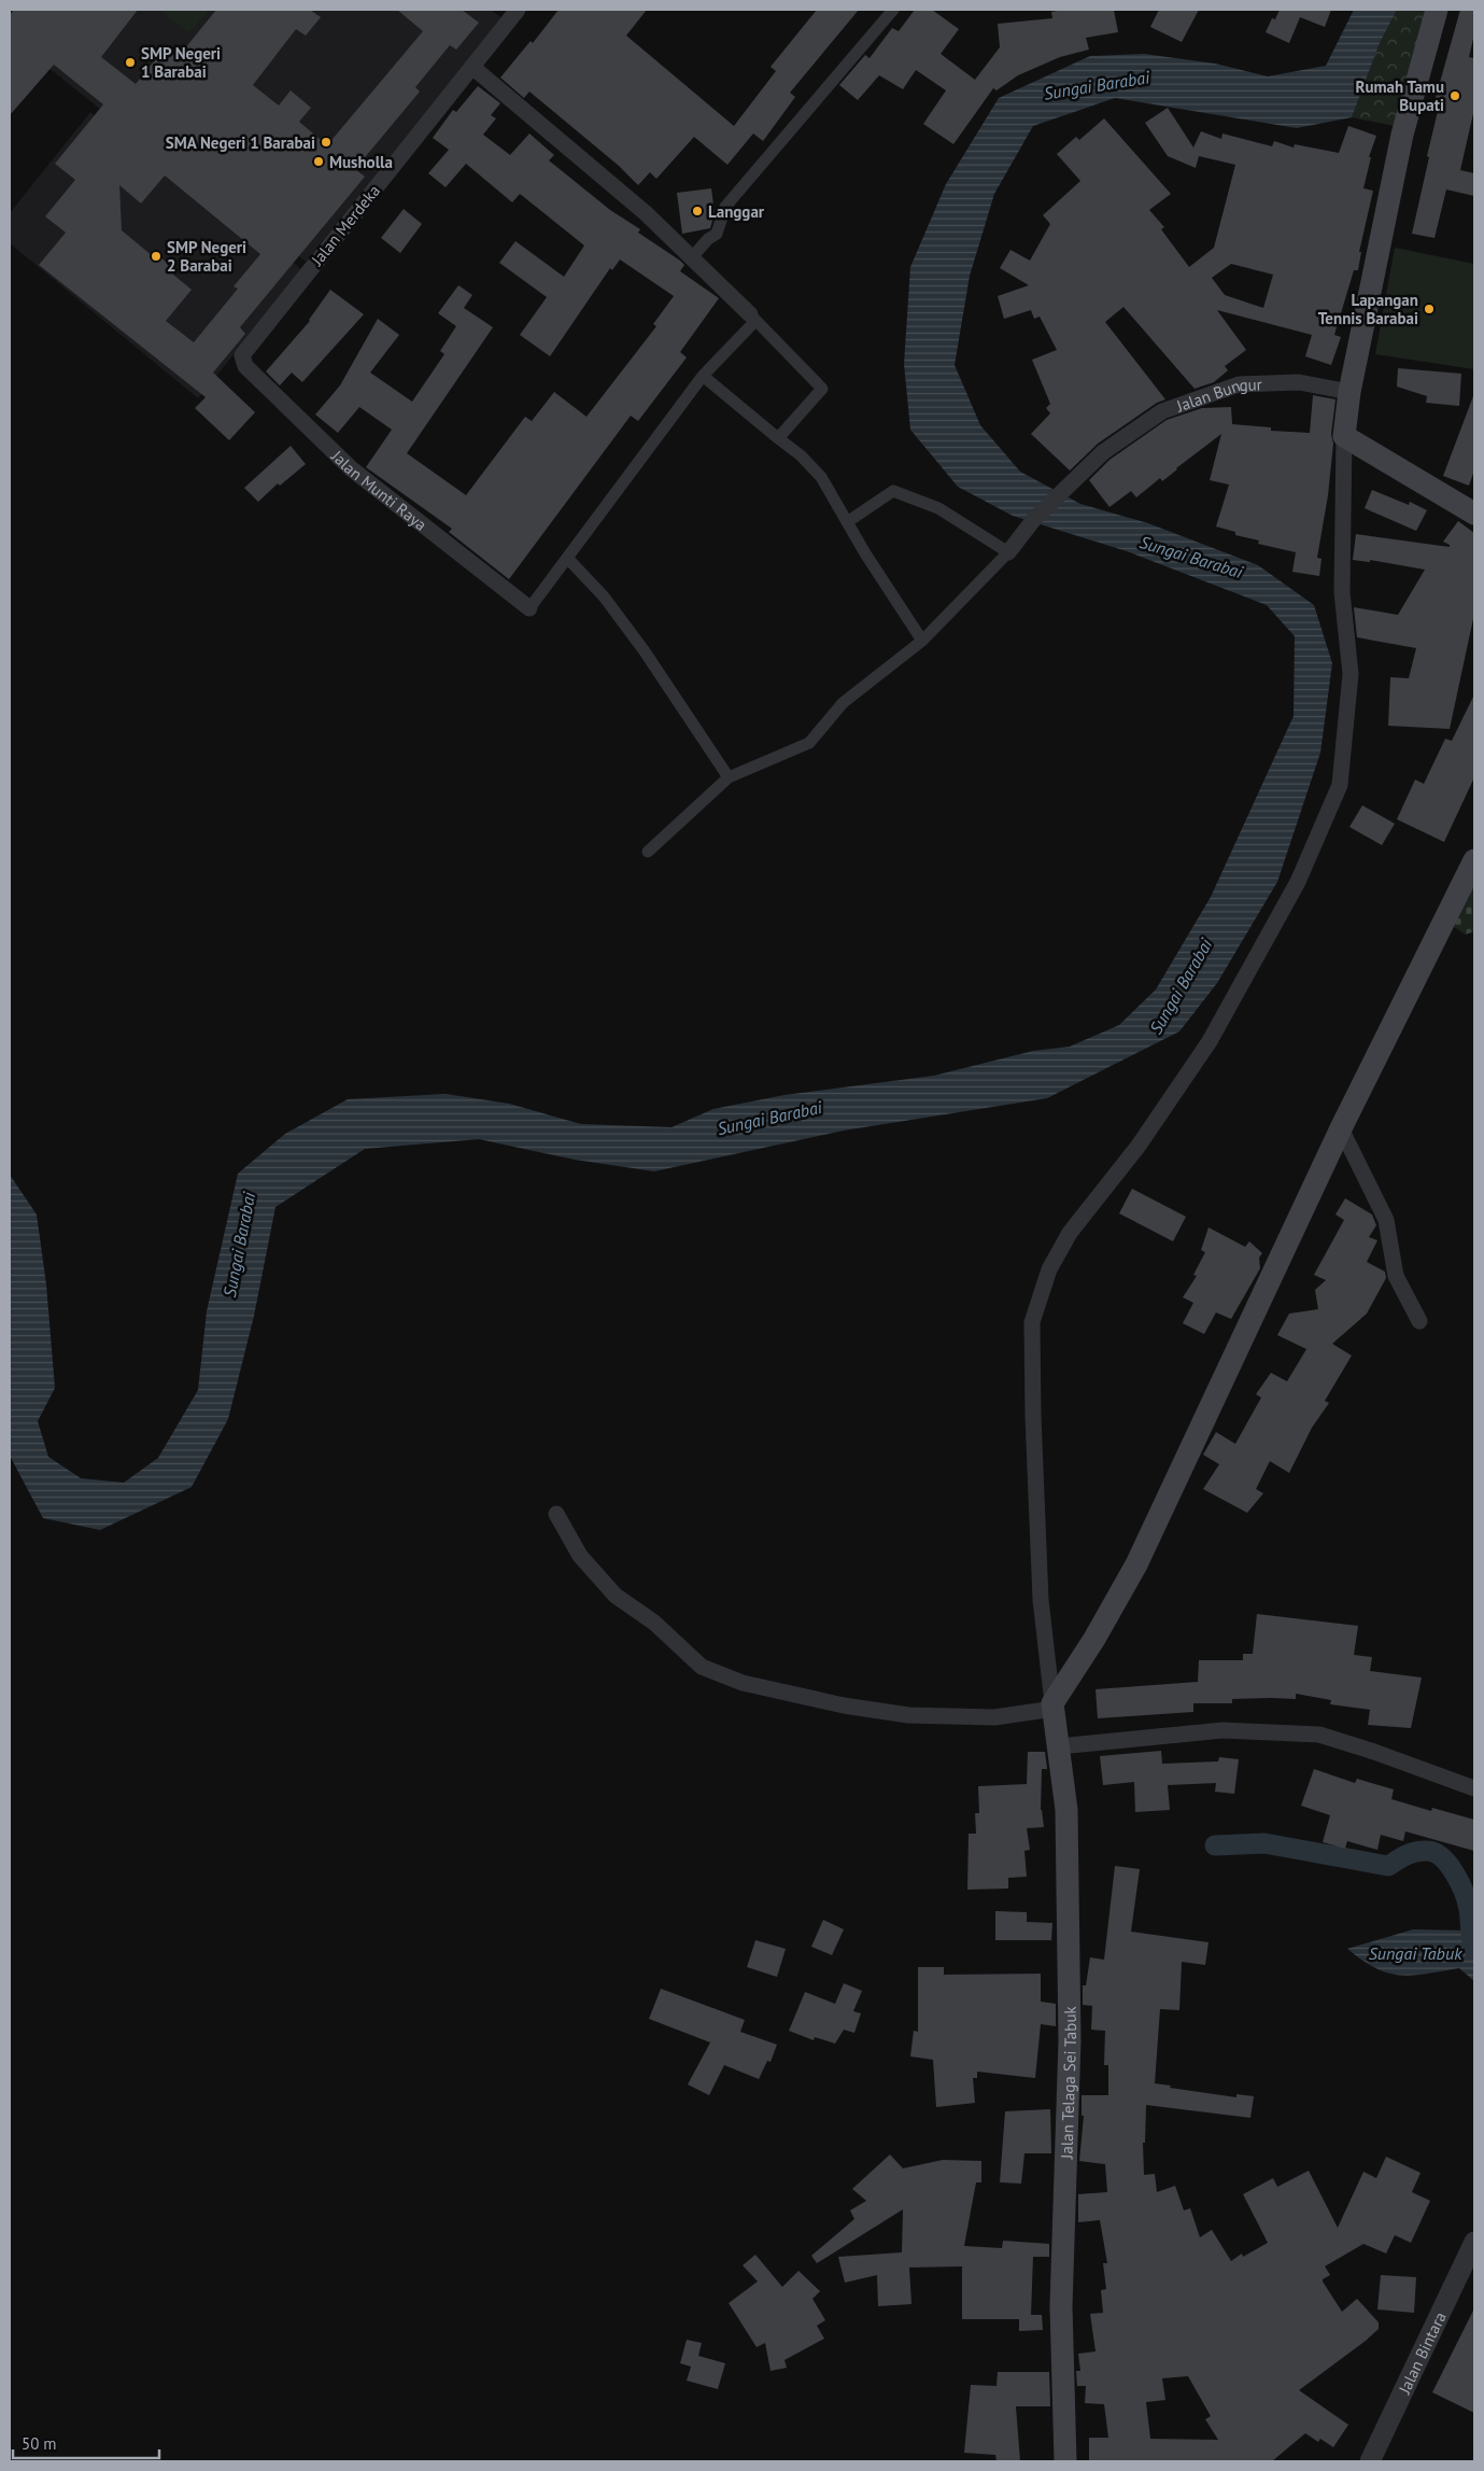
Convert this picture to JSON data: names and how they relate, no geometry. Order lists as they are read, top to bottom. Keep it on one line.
{"streets":{"main road":["Jalan Telaga Sei Tabuk"],"street":["Jalan Merdeka","Jalan Bungur","Jalan Munti Raya","Jalan Bintara"]},"crossings":[["Jalan Merdeka","Jalan Munti Raya"]],"water":["Sungai Barabai","Sungai Tabuk"],"places":["SMP Negeri 1 Barabai","Rumah Tamu Bupati","SMA Negeri 1 Barabai","Musholla","Langgar","SMP Negeri 2 Barabai","Lapangan Tennis Barabai"],"scale_bar":"50 m"}
